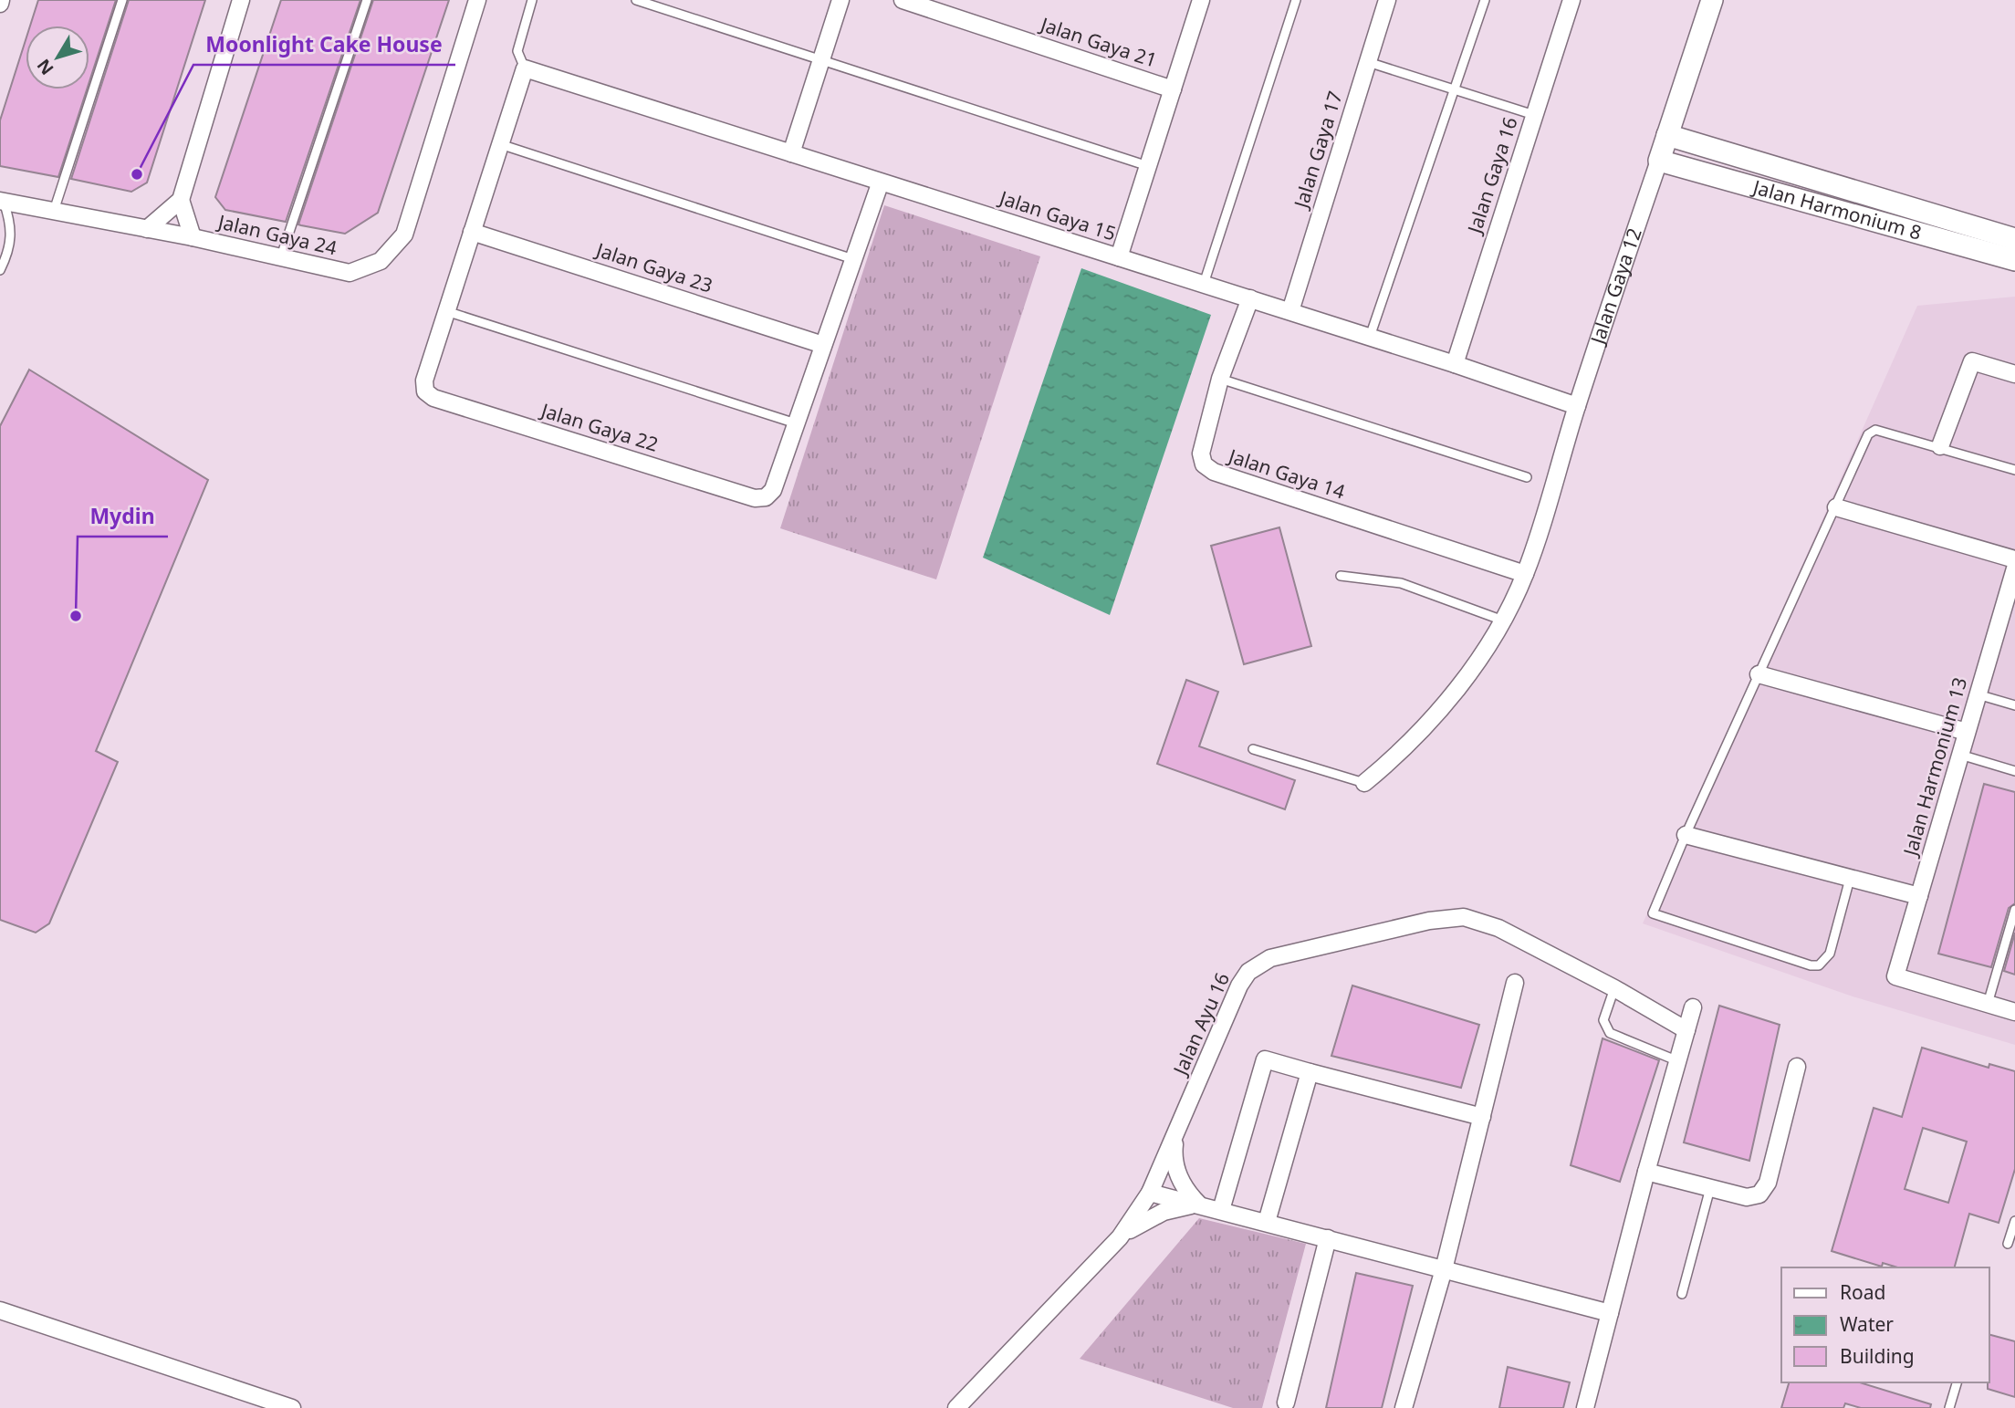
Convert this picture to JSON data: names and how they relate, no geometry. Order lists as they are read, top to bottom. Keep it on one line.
{"streets":{"street":["Jalan Gaya 21","Jalan Gaya 17","Jalan Gaya 16","Jalan Harmonium 8","Jalan Gaya 15","Jalan Gaya 24","Jalan Gaya 23","Jalan Gaya 12","Jalan Gaya 22","Jalan Gaya 14","Jalan Harmonium 13","Jalan Ayu 16"]},"crossings":[["Jalan Gaya 17","Jalan Gaya 15"],["Jalan Gaya 16","Jalan Gaya 15"],["Jalan Harmonium 8","Jalan Gaya 12"],["Jalan Gaya 15","Jalan Gaya 12"],["Jalan Gaya 15","Jalan Gaya 22"],["Jalan Gaya 15","Jalan Gaya 14"],["Jalan Gaya 23","Jalan Gaya 22"],["Jalan Gaya 12","Jalan Gaya 14"]],"places":["Moonlight Cake House","Mydin"],"legend":["Road","Water","Building"],"north":"bottom left"}
